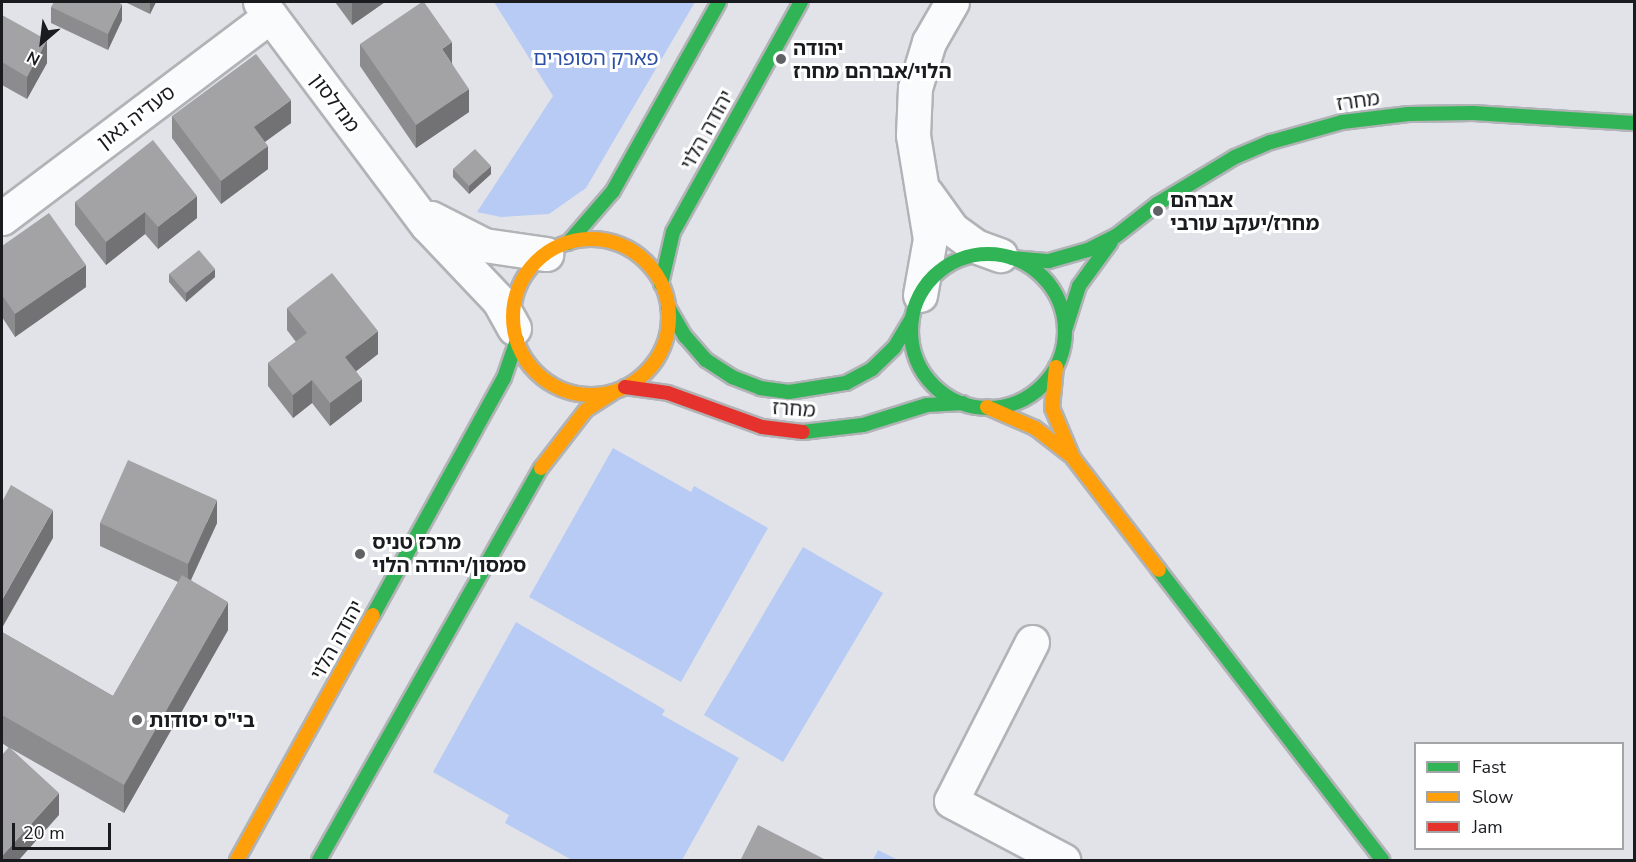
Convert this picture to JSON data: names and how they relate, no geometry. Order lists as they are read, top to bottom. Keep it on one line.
{"streets":{"street":["מחרז","מנדלסון","סעדיה גאון","יהודה הלוי"]},"crossings":[["מחרז","מנדלסון"],["מחרז","יהודה הלוי"],["מנדלסון","סעדיה גאון"],["מנדלסון","יהודה הלוי"]],"parks":["פארק הסופרים"],"places":["יהודה הלוי/אברהם מחרז","אברהם מחרז/יעקב עורבי","מרכז טניס סמסון/יהודה הלוי","בי\"ס יסודות"],"legend":["Fast","Slow","Jam"],"scale_bar":"20 m","north":"bottom left"}
